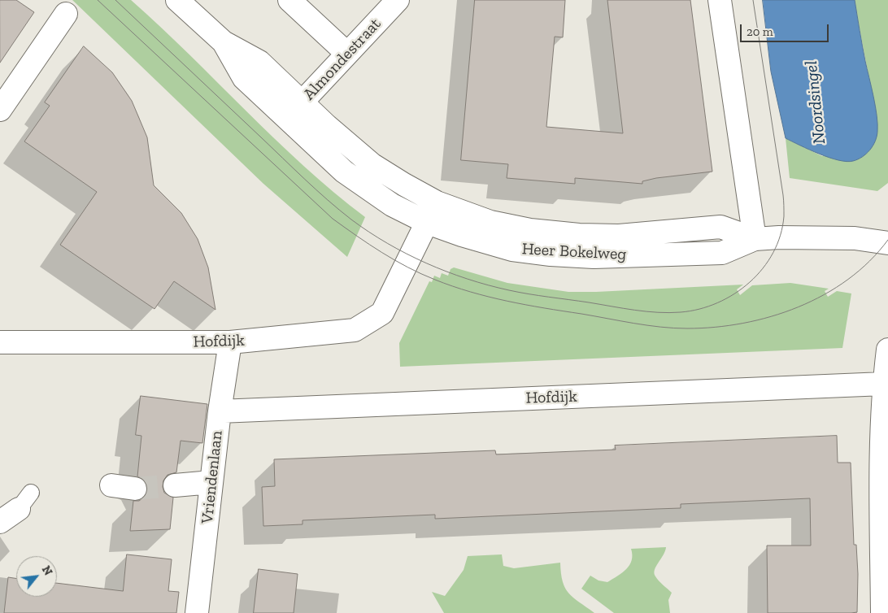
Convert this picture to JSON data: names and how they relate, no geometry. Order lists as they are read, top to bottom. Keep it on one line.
{"streets":{"street":["Almondestraat","Heer Bokelweg","Hofdijk","Vriendenlaan"]},"crossings":[["Almondestraat","Heer Bokelweg"],["Heer Bokelweg","Hofdijk"],["Hofdijk","Vriendenlaan"]],"water":["Noordsingel"],"scale_bar":"20 m","north":"top right"}
